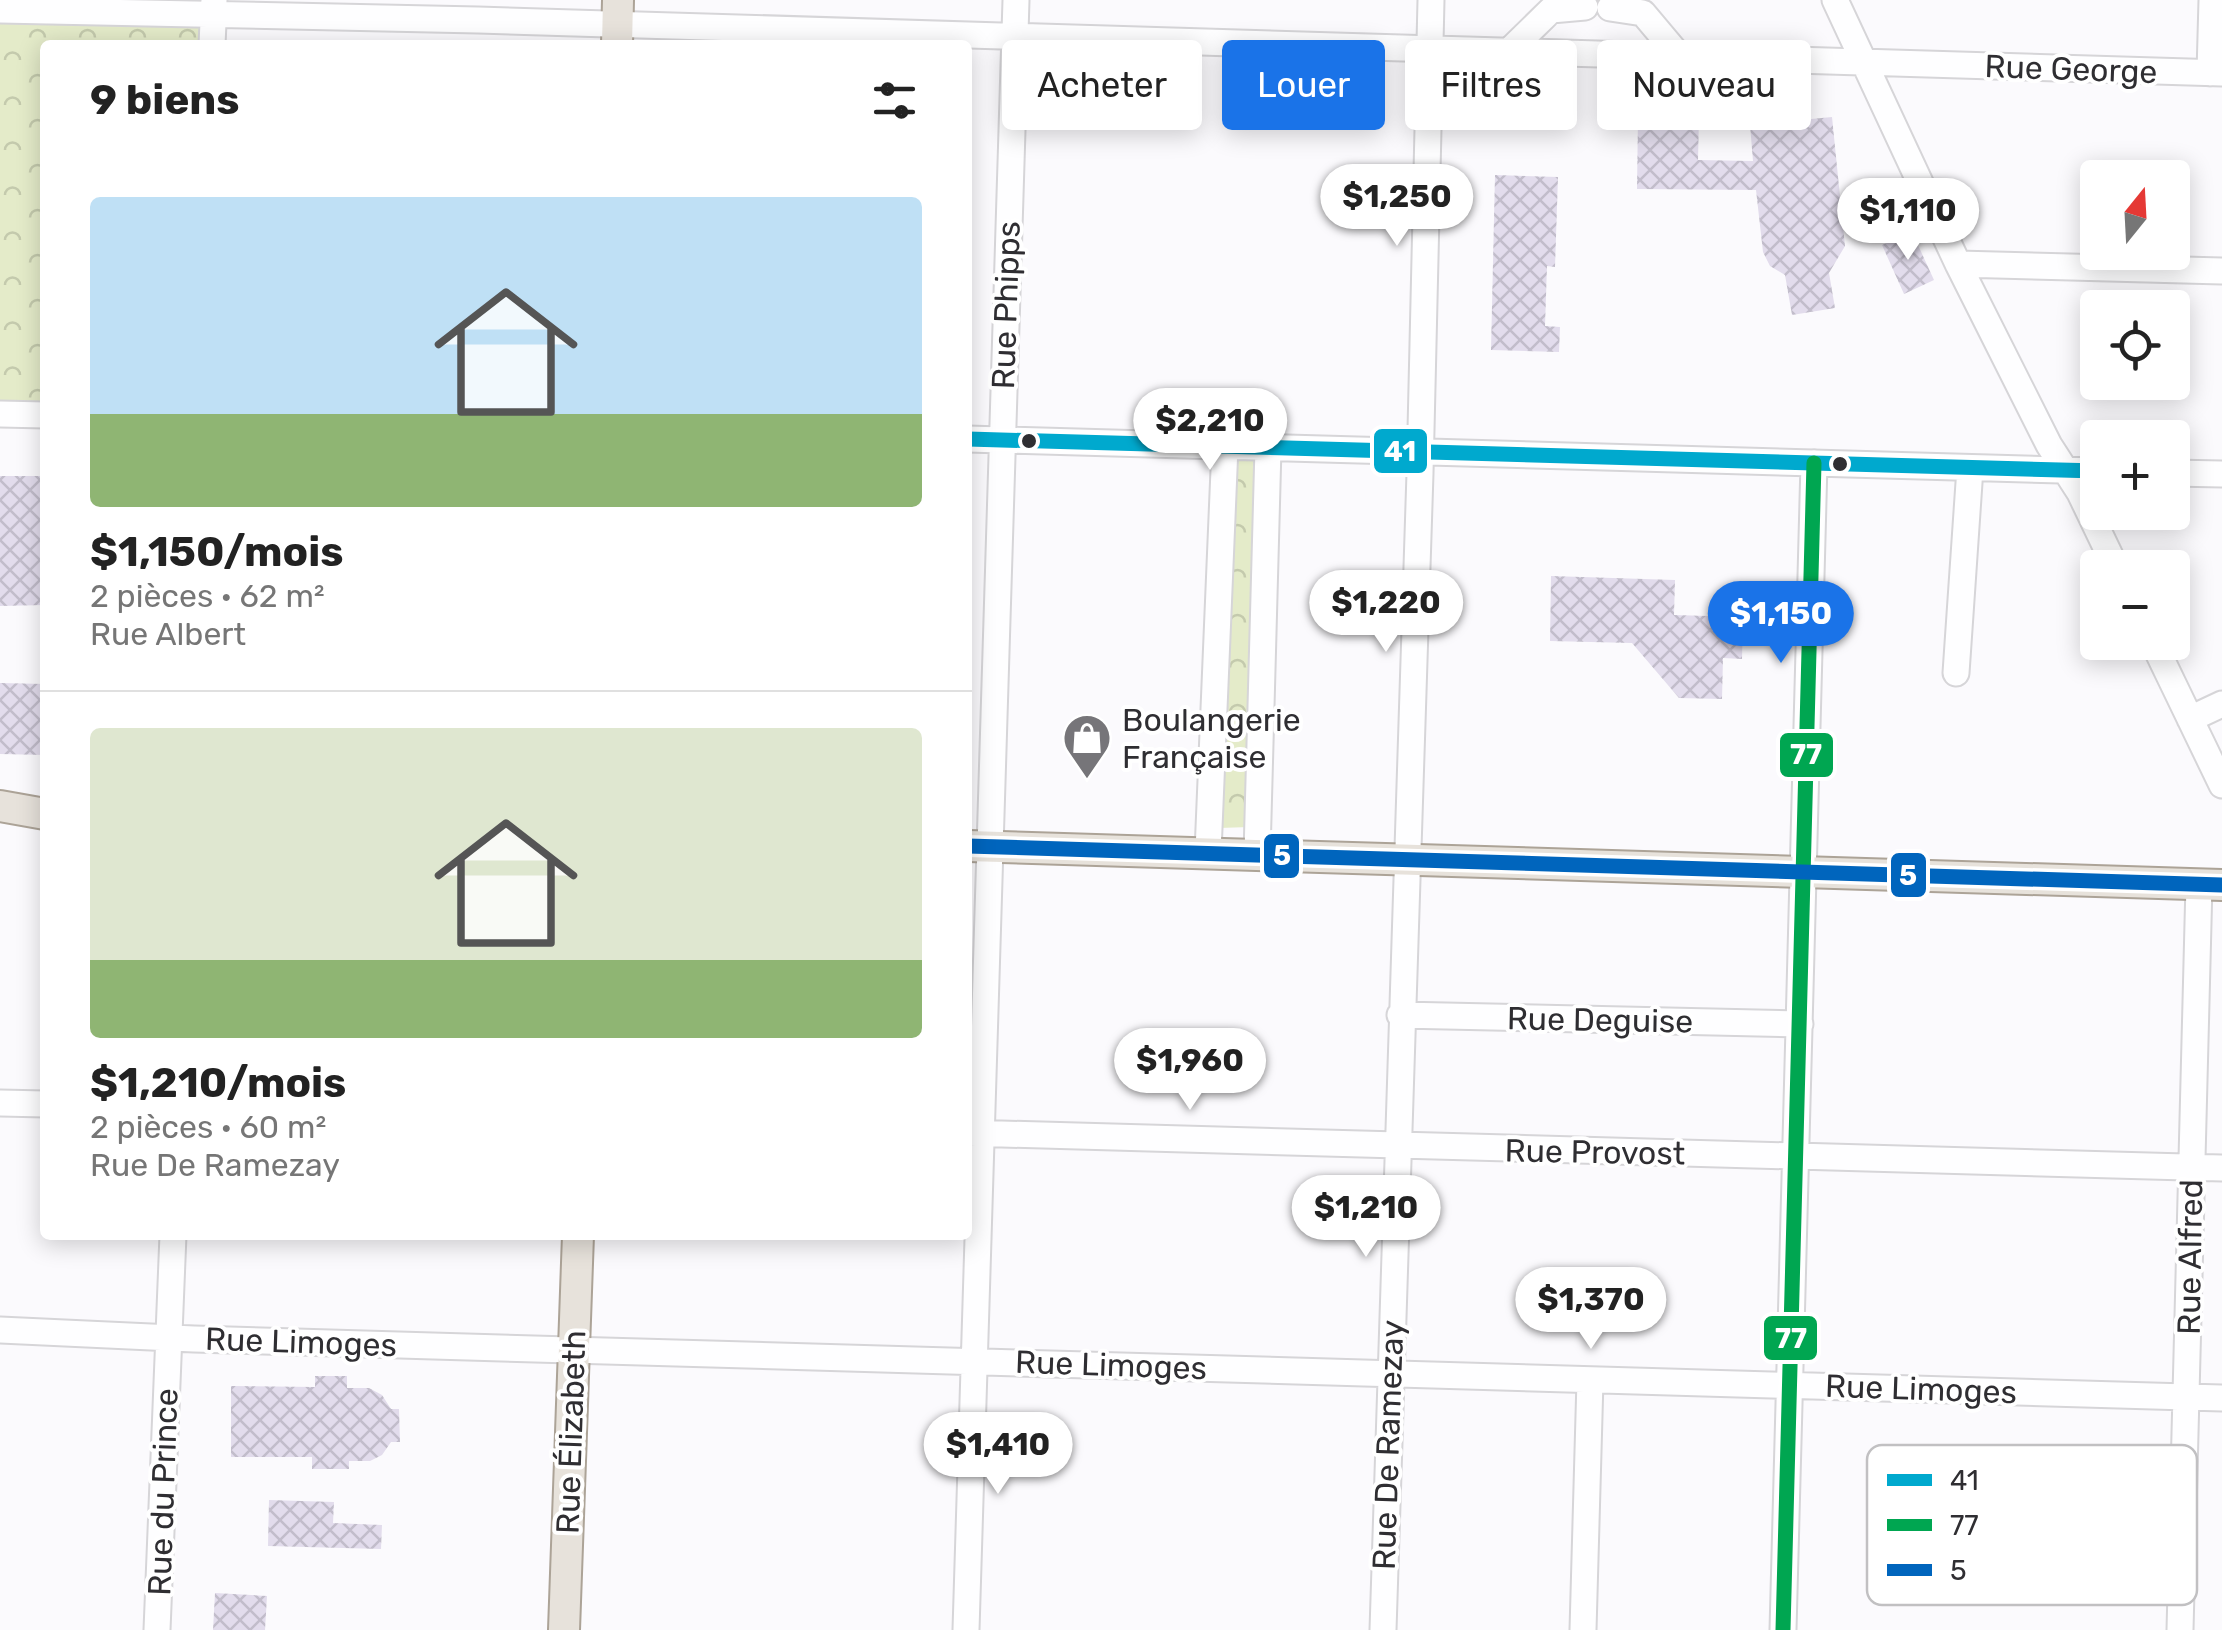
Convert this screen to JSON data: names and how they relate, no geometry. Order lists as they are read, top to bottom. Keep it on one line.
{"streets":{"main road":["Rue Élizabeth"],"street":["Rue George","Rue Phipps","Rue Deguise","Rue Provost","Rue Alfred","Rue Limoges","Rue De Ramezay","Rue du Prince"]},"crossings":[["Rue George","Rue Phipps"],["Rue Phipps","Rue Provost"],["Rue Phipps","Rue Limoges"],["Rue Deguise","Rue De Ramezay"],["Rue Provost","Rue Alfred"],["Rue Provost","Rue De Ramezay"],["Rue Alfred","Rue Limoges"],["Rue Limoges","Rue Élizabeth"],["Rue Limoges","Rue De Ramezay"],["Rue Limoges","Rue du Prince"]],"places":{"shop":["Boulangerie Française"]},"lines":["transit line 41","transit line 77","transit line 5"],"legend":["41","77","5"],"north":"top","page":{"chip":["Acheter","Louer","Filtres","Nouveau"],"heading":"9 biens","map_buttons":["+","−"],"list":[{"name":"$1,150/mois","note":"2 pièces · 62 m² · Rue Albert"},{"name":"$1,210/mois","note":"2 pièces · 60 m² · Rue De Ramezay"}],"price":["$1,250","$1,110","$2,210","$1,220","$1,150","$1,960","$1,210","$1,370","$1,410"]}}
